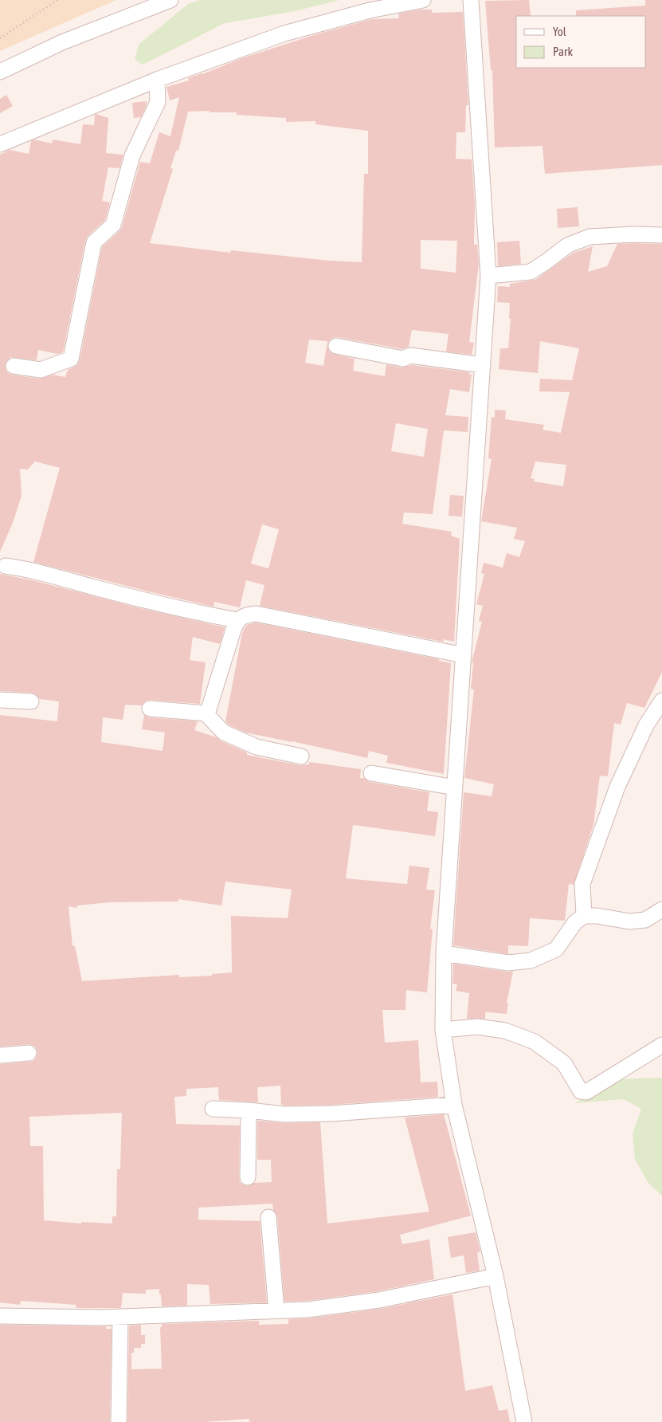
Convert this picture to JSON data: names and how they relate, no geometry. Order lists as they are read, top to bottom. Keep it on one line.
{"legend":["Yol","Park"]}
